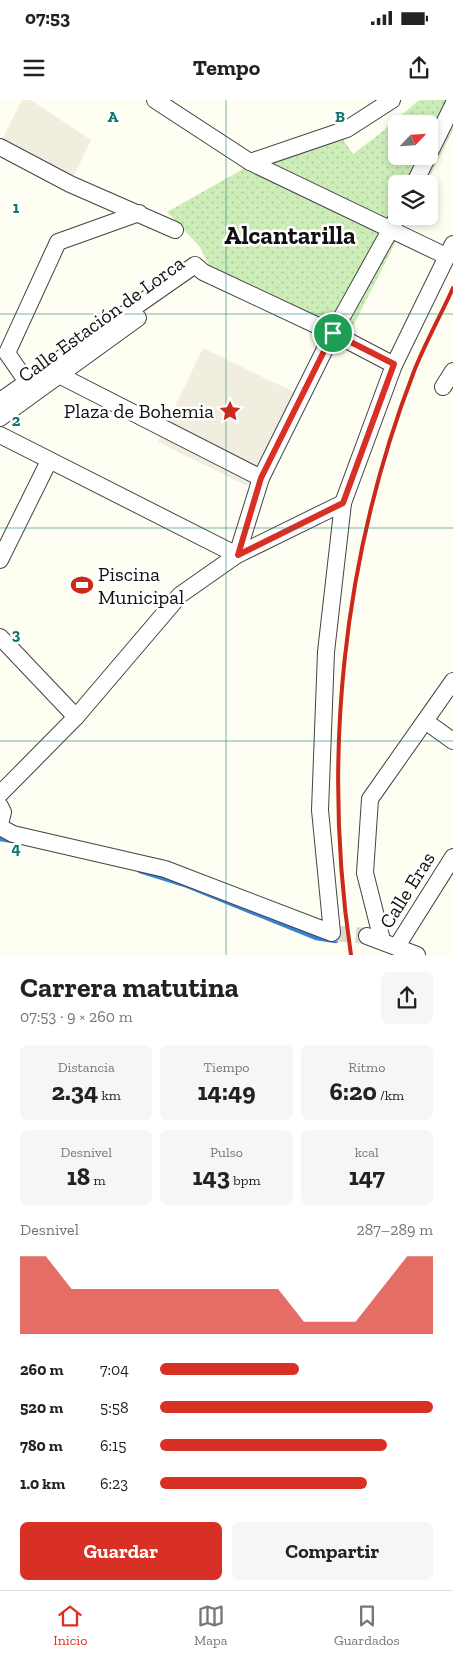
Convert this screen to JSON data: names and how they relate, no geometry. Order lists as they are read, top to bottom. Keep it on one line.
{"streets":{"street":["Calle Estación de Lorca","Calle Eras"]},"districts":["Alcantarilla"],"places":{"place":["Plaza de Bohemia"],"sports":["Piscina Municipal"]},"north":"top right","page":{"status":"07:53","header":"Tempo","heading":["Carrera matutina","07:53 · 9 × 260 m"],"stats":[["Distancia","2.34 km"],["Tiempo","14:49"],["Ritmo","6:20 /km"],["Desnivel","18 m"],["Pulso","143 bpm"],["kcal","147"]],"chart":["Desnivel","287–289 m"],"list":[{"name":"260 m","note":"7:04"},{"name":"520 m","note":"5:58"},{"name":"780 m","note":"6:15"},{"name":"1.0 km","note":"6:23"}],"buttons":["Guardar","Compartir"],"tabs":["Inicio","Mapa","Guardados"]},"grid":{"columns":["A","B"],"rows":["1","2","3","4"]}}
